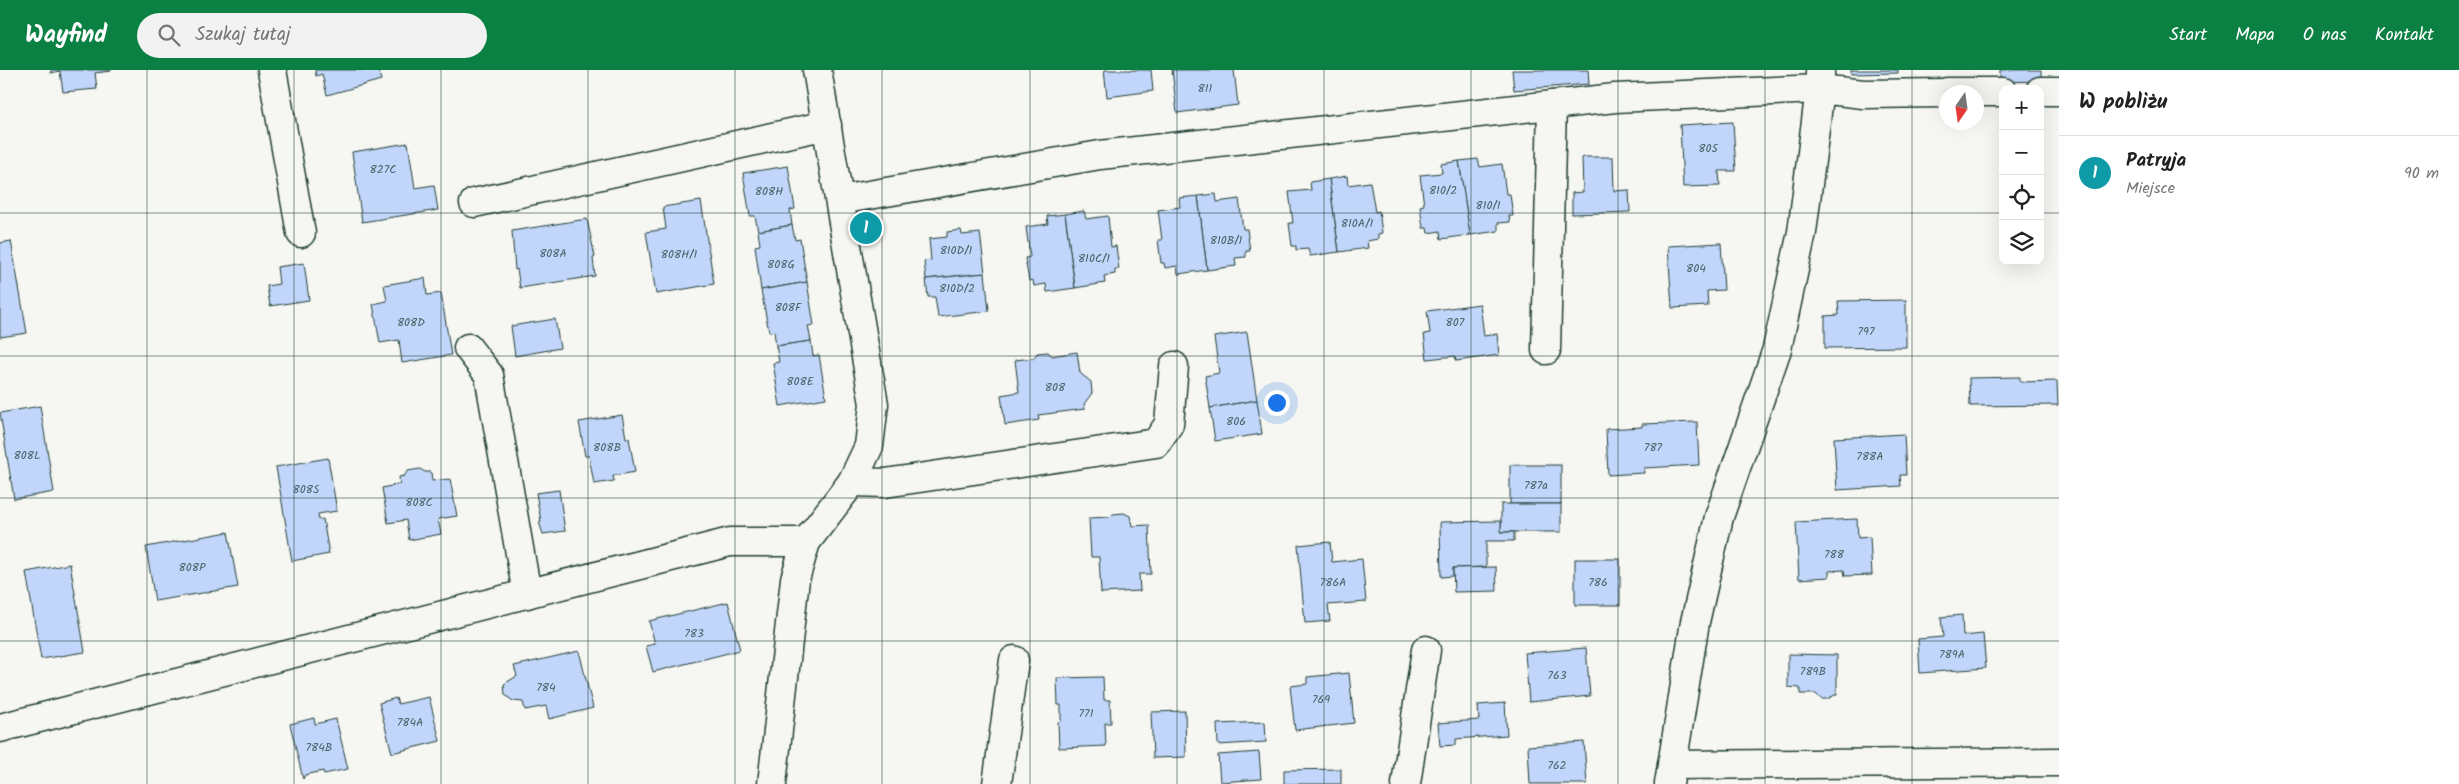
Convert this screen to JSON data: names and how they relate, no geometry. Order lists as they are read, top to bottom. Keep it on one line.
{"house_numbers":["811","805","827C","810/2","808H","810/1","810A/1","810B/1","810D/1","808A","808H/1","810C/1","808G","804","810D/2","808F","808D","807","797","808E","808","806","808B","787","808L","788A","787a","808S","808C","788","808P","786A","786","783","789A","789B","763","784","769","771","784A","784B","762"],"north":"bottom","page":{"header":"Wayfind","search":"Szukaj tutaj","nav":["Start","Mapa","O nas","Kontakt"],"heading":"W pobliżu","map_buttons":["+","−"],"list":[{"mark":"1","name":"Patryja","note":"Miejsce","value":"90 m"}],"pins":"1"}}
